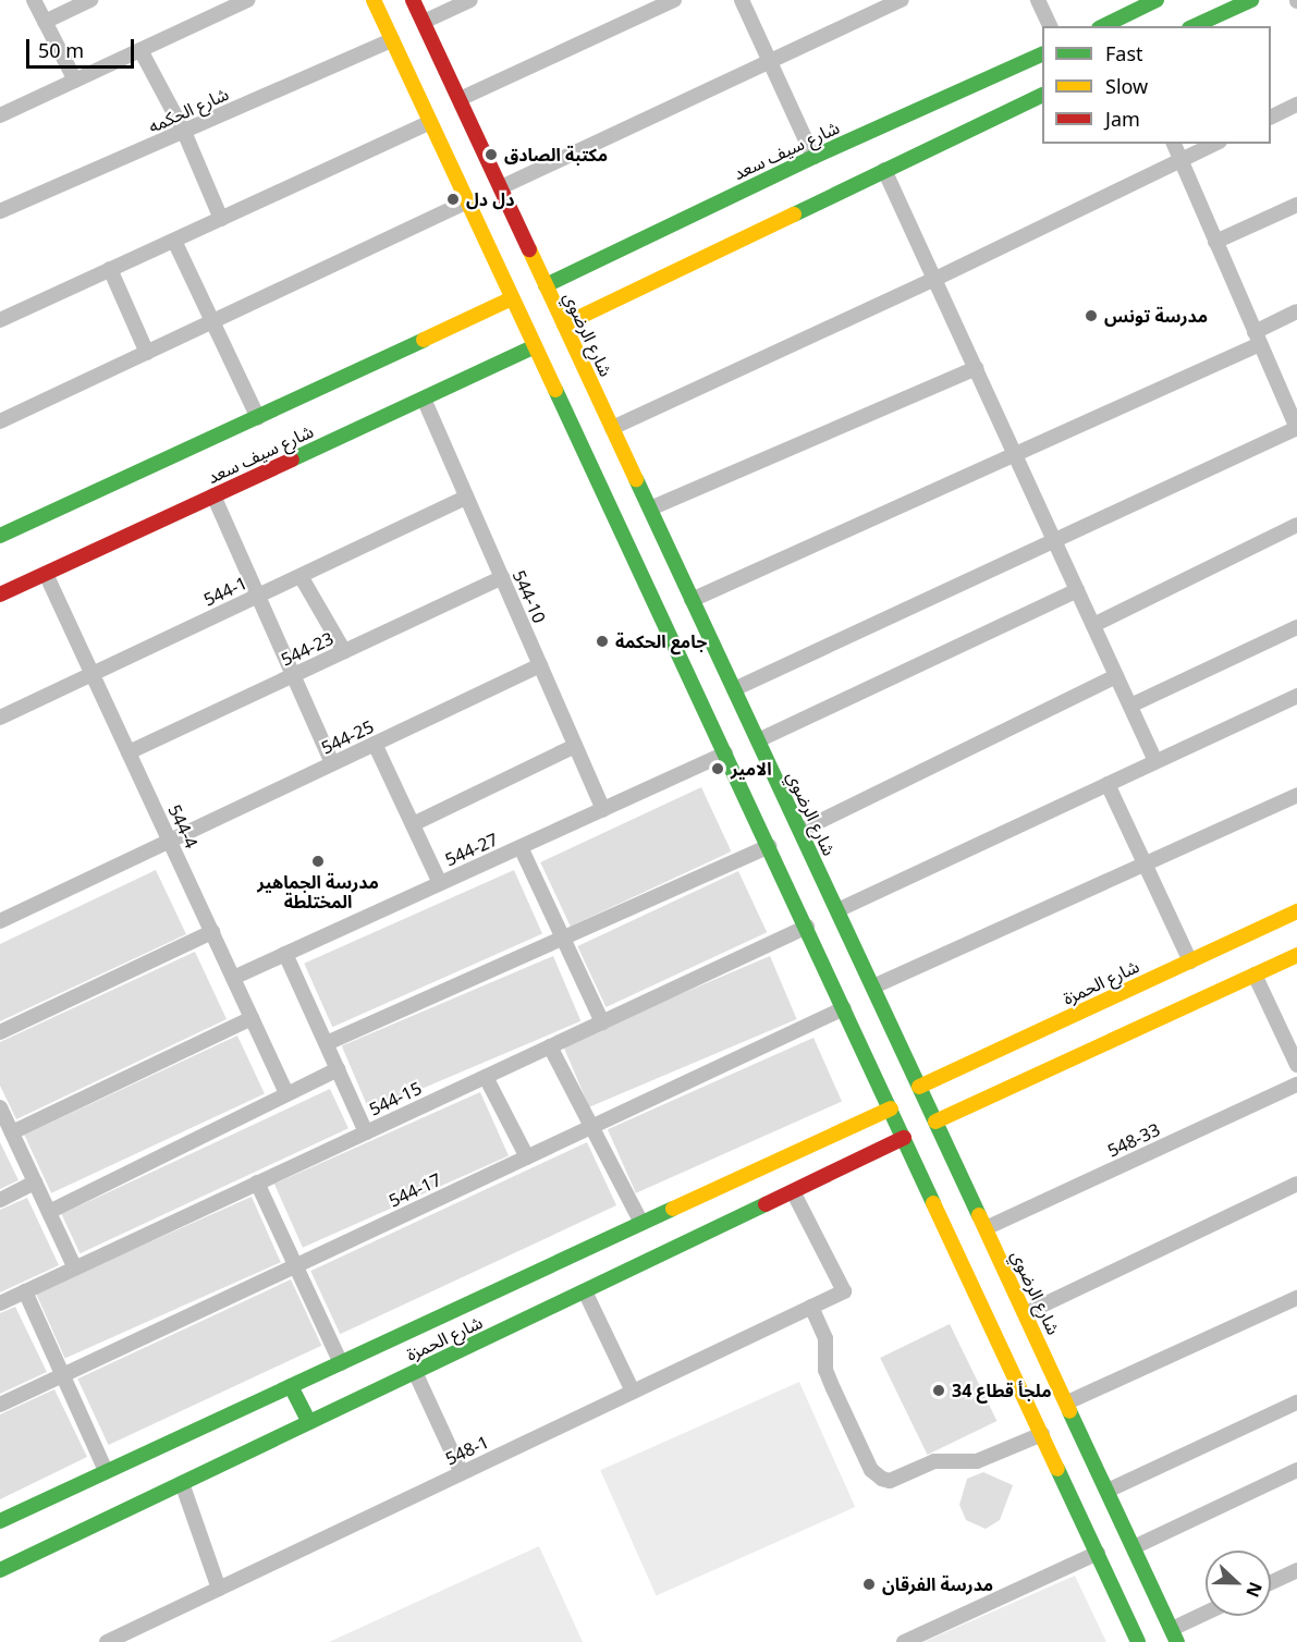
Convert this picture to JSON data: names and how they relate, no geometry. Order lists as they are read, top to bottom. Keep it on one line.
{"streets":{"street":["شارع الحكمه","شارع سيف سعد","شارع الرضوي","544-1","544-10","544-23","544-25","544-4","544-27","شارع الحمزة","544-15","548-33","544-17","548-1"]},"crossings":[["شارع الحكمه","شارع الرضوي"],["شارع سيف سعد","شارع الرضوي"],["شارع سيف سعد","544-10"],["شارع سيف سعد","544-4"],["شارع الرضوي","544-27"],["شارع الرضوي","شارع الحمزة"],["شارع الرضوي","544-15"],["شارع الرضوي","548-33"],["شارع الرضوي","544-17"],["544-1","544-10"],["544-1","544-4"],["544-10","544-23"],["544-10","544-25"],["544-10","544-27"],["544-23","544-4"],["544-25","544-4"],["544-4","544-27"],["شارع الحمزة","548-1"]],"places":["مكتبة الصادق","دل دل","مدرسة تونس","جامع الحكمة","الامير","مدرسة الجماهير المختلطة","ملجأ قطاع 34","مدرسة الفرقان"],"legend":["Fast","Slow","Jam"],"scale_bar":"50 m","north":"right"}
